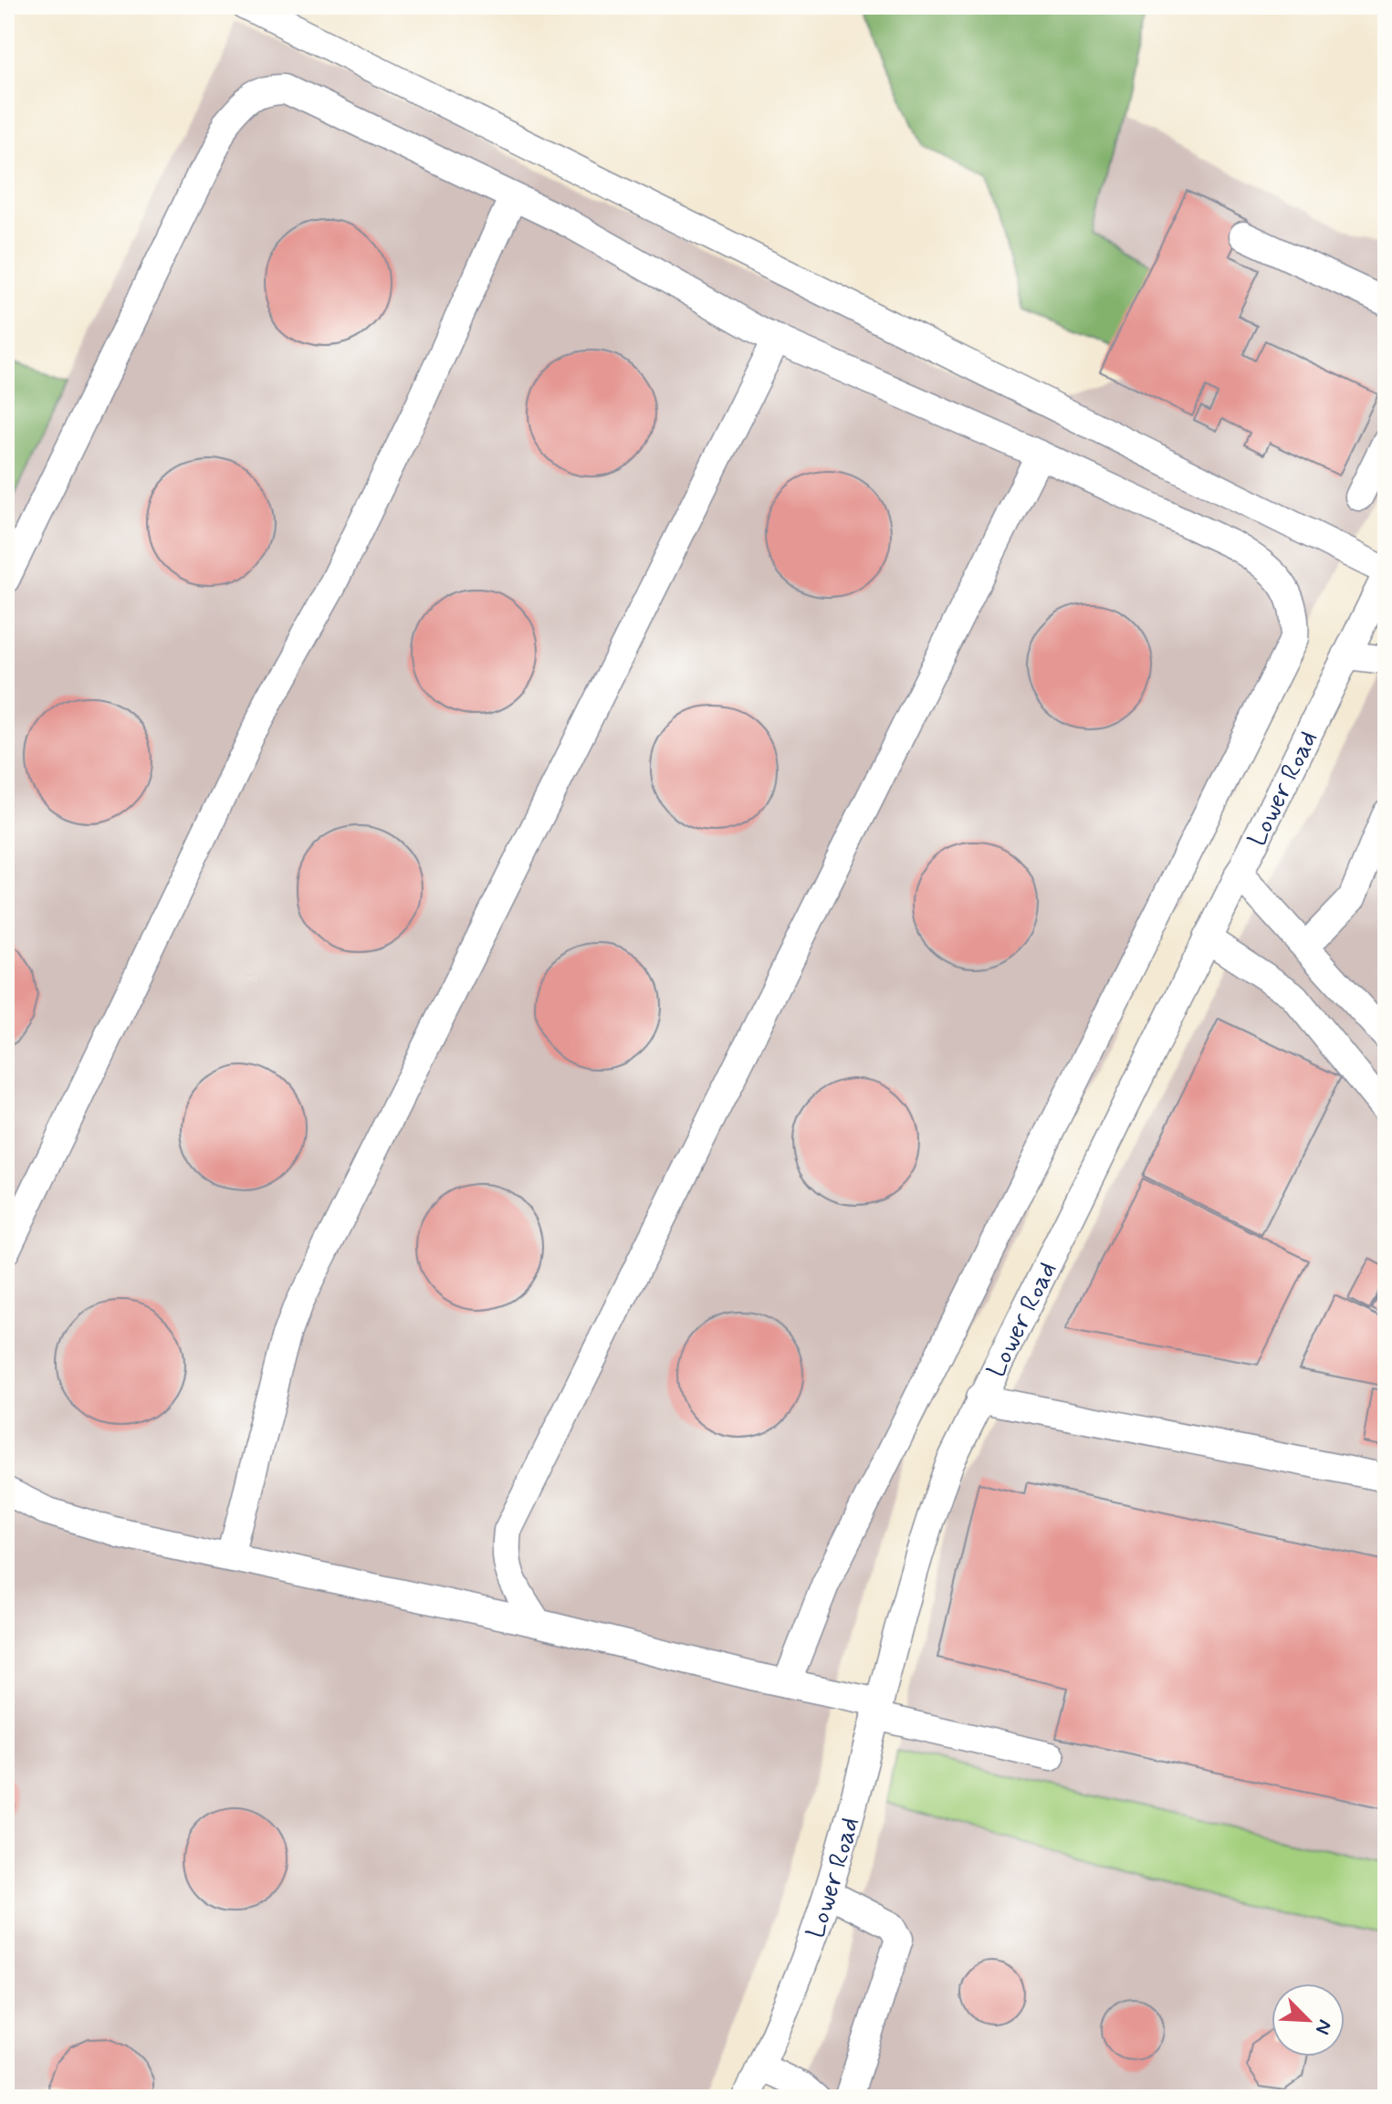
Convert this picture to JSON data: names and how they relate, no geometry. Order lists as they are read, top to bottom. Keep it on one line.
{"streets":{"street":["Lower Road"]},"north":"bottom right"}
